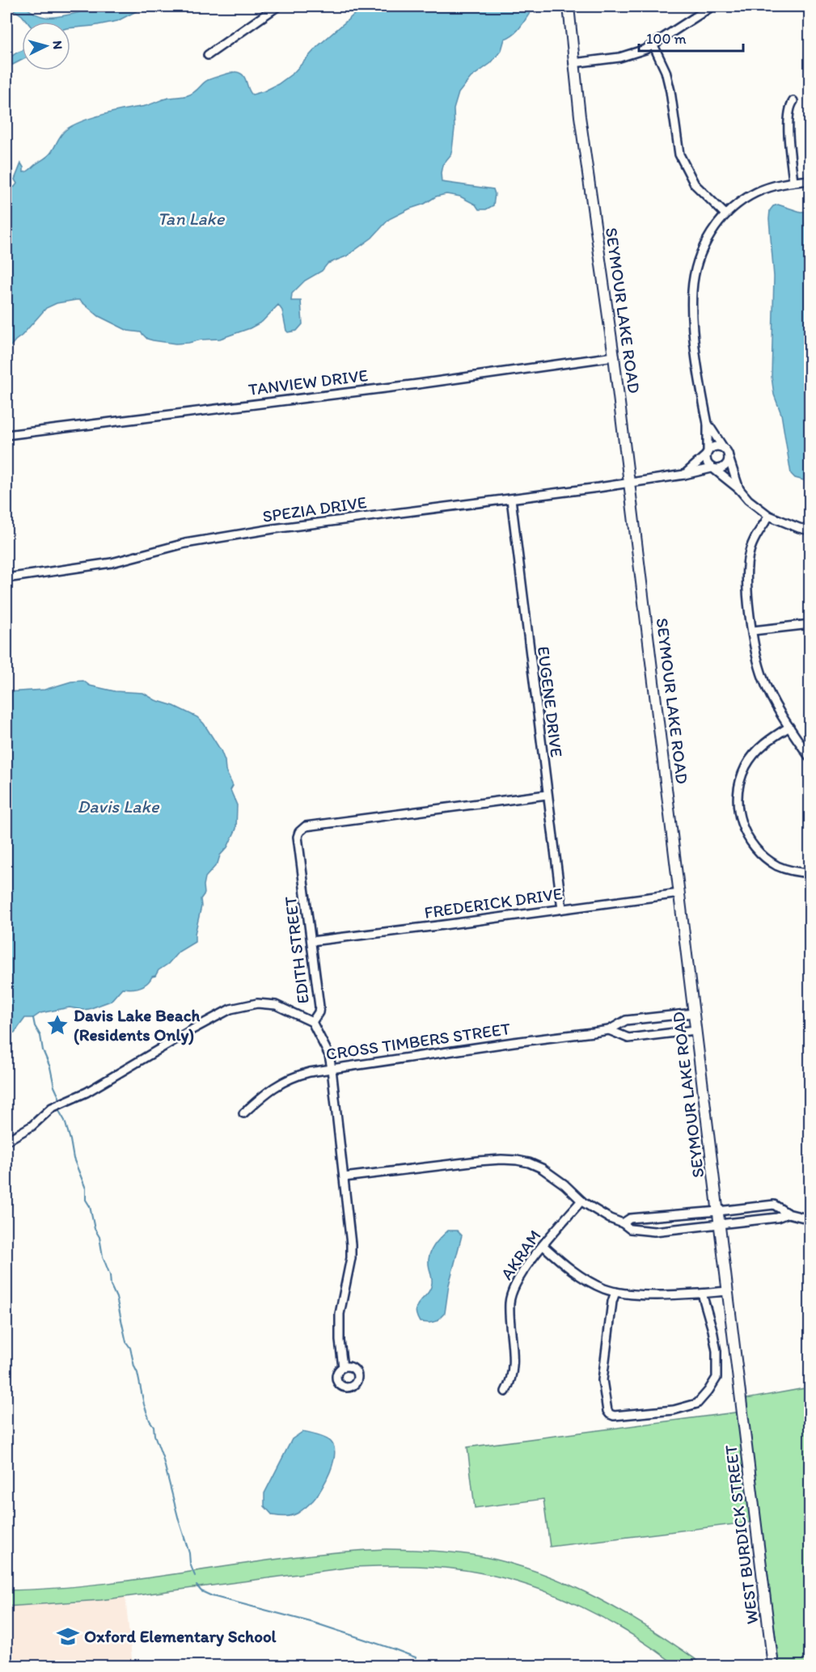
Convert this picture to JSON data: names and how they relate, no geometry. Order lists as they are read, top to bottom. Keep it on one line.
{"streets":{"street":["SEYMOUR LAKE ROAD","TANVIEW DRIVE","SPEZIA DRIVE","EUGENE DRIVE","FREDERICK DRIVE","EDITH STREET","CROSS TIMBERS STREET","AKRAM","WEST BURDICK STREET"]},"crossings":[["SEYMOUR LAKE ROAD","TANVIEW DRIVE"],["SEYMOUR LAKE ROAD","SPEZIA DRIVE"],["SEYMOUR LAKE ROAD","FREDERICK DRIVE"],["SEYMOUR LAKE ROAD","CROSS TIMBERS STREET"],["SEYMOUR LAKE ROAD","WEST BURDICK STREET"],["SPEZIA DRIVE","EUGENE DRIVE"],["EUGENE DRIVE","FREDERICK DRIVE"],["EUGENE DRIVE","EDITH STREET"],["FREDERICK DRIVE","EDITH STREET"],["EDITH STREET","CROSS TIMBERS STREET"]],"water":["Tan Lake","Davis Lake"],"places":{"place":["Davis Lake Beach (Residents Only)"],"school or university":["Oxford Elementary School"]},"scale_bar":"100 m","north":"right"}
